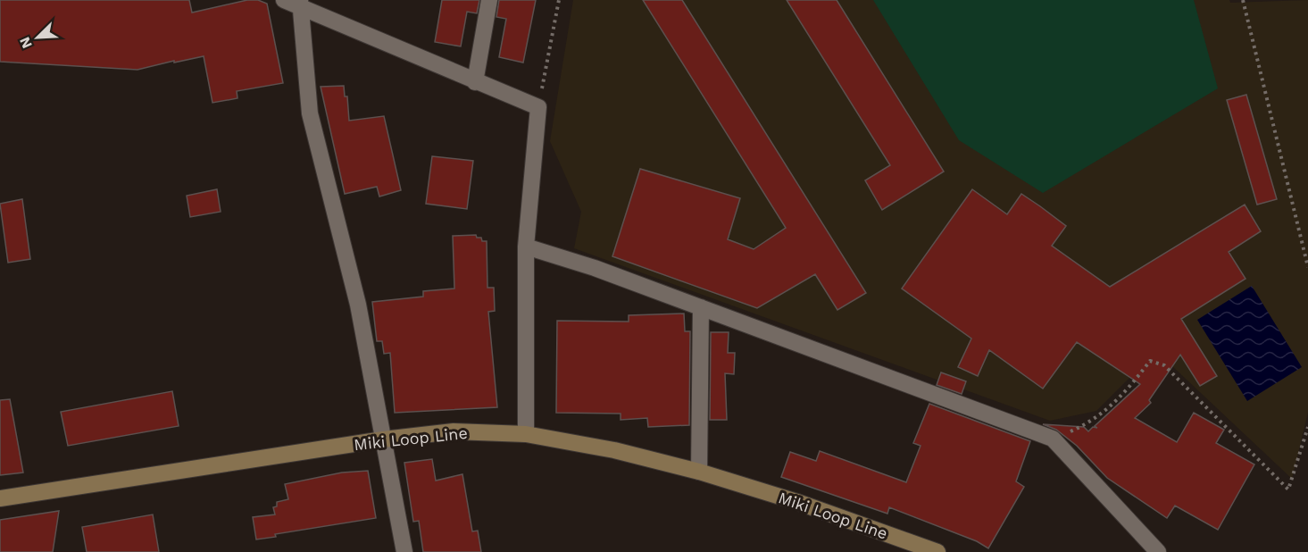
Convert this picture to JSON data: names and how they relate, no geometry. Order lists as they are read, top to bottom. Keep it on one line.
{"streets":{"main road":["Miki Loop Line"]},"north":"bottom left"}
